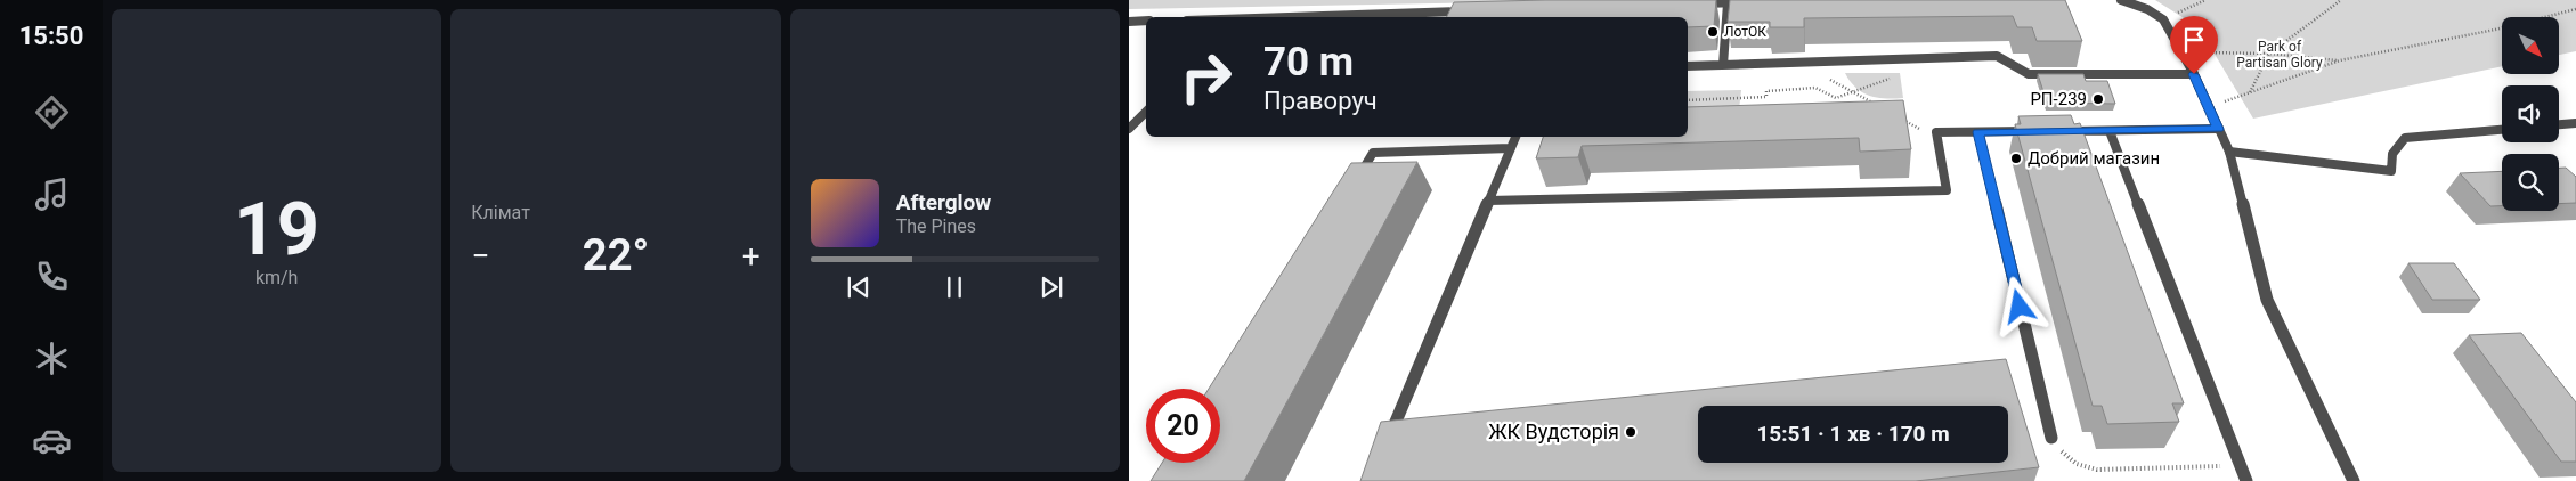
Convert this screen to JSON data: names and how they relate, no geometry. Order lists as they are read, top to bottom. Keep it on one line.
{"parks":["Park of Partisan Glory"],"places":["ЛотОК","РП-239","Добрий магазин","ЖК Вудсторія"],"north":"bottom right","page":{"tabs":"15:50","tile":[["19","km/h"],"Клімат"],"turn":["70 m","Праворуч"],"song":["Afterglow","The Pines"],"heat":["−","22°","+"],"limit":"20","trip":"15:51 · 1 хв · 170 m"}}
